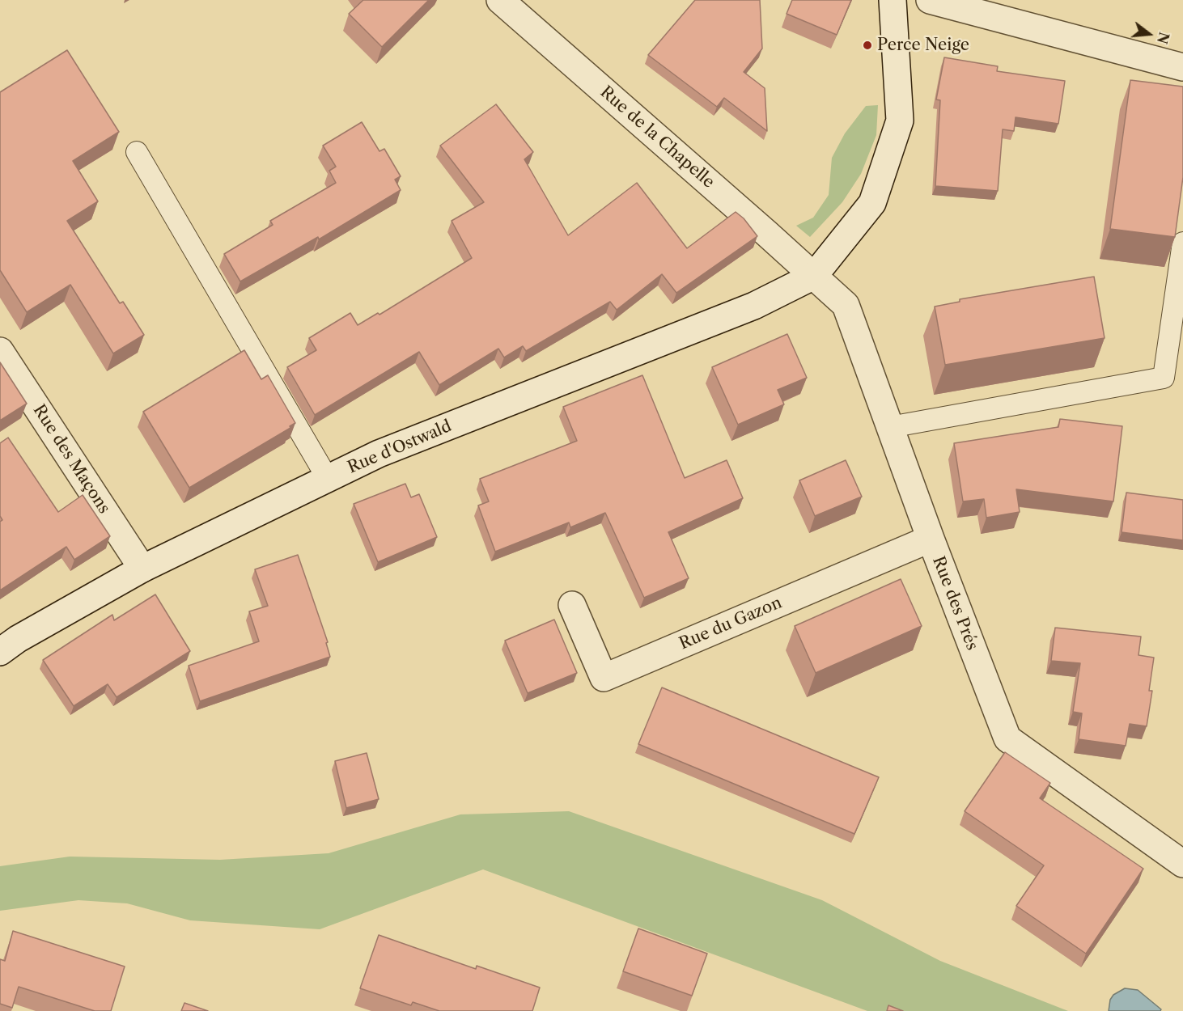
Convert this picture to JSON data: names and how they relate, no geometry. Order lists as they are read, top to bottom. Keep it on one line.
{"streets":{"street":["Rue de la Chapelle","Rue d'Ostwald","Rue des Maçons","Rue des Prés","Rue du Gazon"]},"crossings":[["Rue de la Chapelle","Rue d'Ostwald"],["Rue de la Chapelle","Rue des Prés"],["Rue d'Ostwald","Rue des Maçons"],["Rue d'Ostwald","Rue des Prés"],["Rue des Prés","Rue du Gazon"]],"places":["Perce Neige"],"north":"right"}
